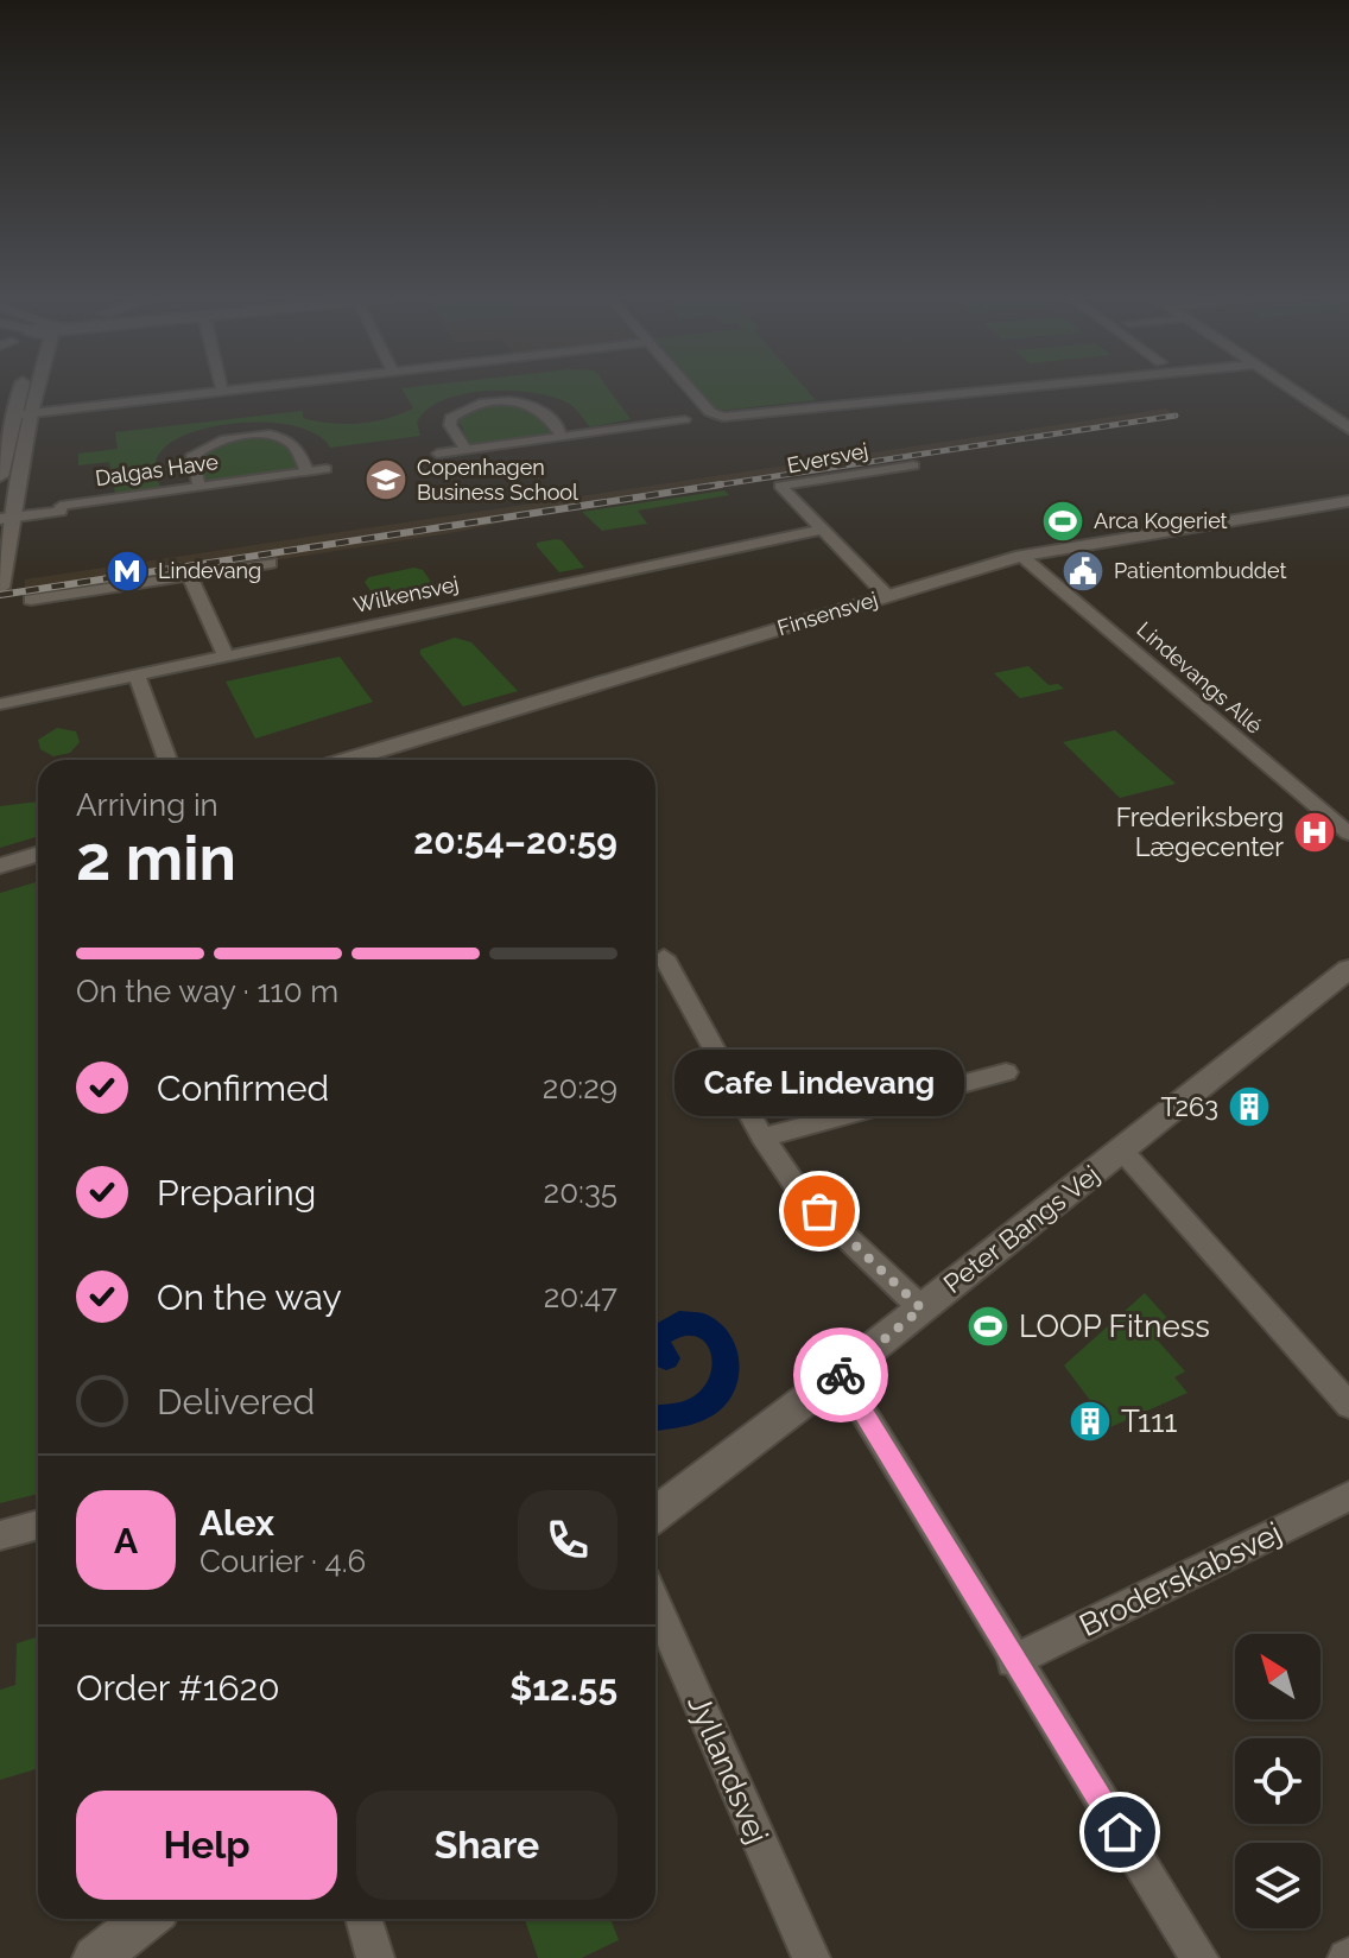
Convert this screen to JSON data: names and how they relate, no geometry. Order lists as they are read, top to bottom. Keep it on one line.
{"streets":{"street":["Eversvej","Dalgas Have","Wilkensvej","Finsensvej","Lindevangs Allé","Peter Bangs Vej","Broderskabsvej","Jyllandsvej"]},"crossings":[["Eversvej","Wilkensvej"],["Eversvej","Finsensvej"],["Finsensvej","Lindevangs Allé"]],"places":{"school or university":["Copenhagen Business School"],"sports":["Arca Kogeriet","LOOP Fitness"],"metro station":["Lindevang"],"public building":["Patientombuddet"],"hospital":["Frederiksberg Lægecenter"],"building":["T263","T111"],"other":["Cafe Lindevang"]},"north":"top left","page":{"heading":["2 min","Arriving in","20:54–20:59"],"panel":["Alex","Courier · 4.6","Order #1620","$12.55"],"bar":"On the way · 110 m","list":[["Confirmed","20:29"],["Preparing","20:35"],["On the way","20:47"],"Delivered"],"bubble":"Cafe Lindevang","round":"A","buttons":["Help","Share"]}}
